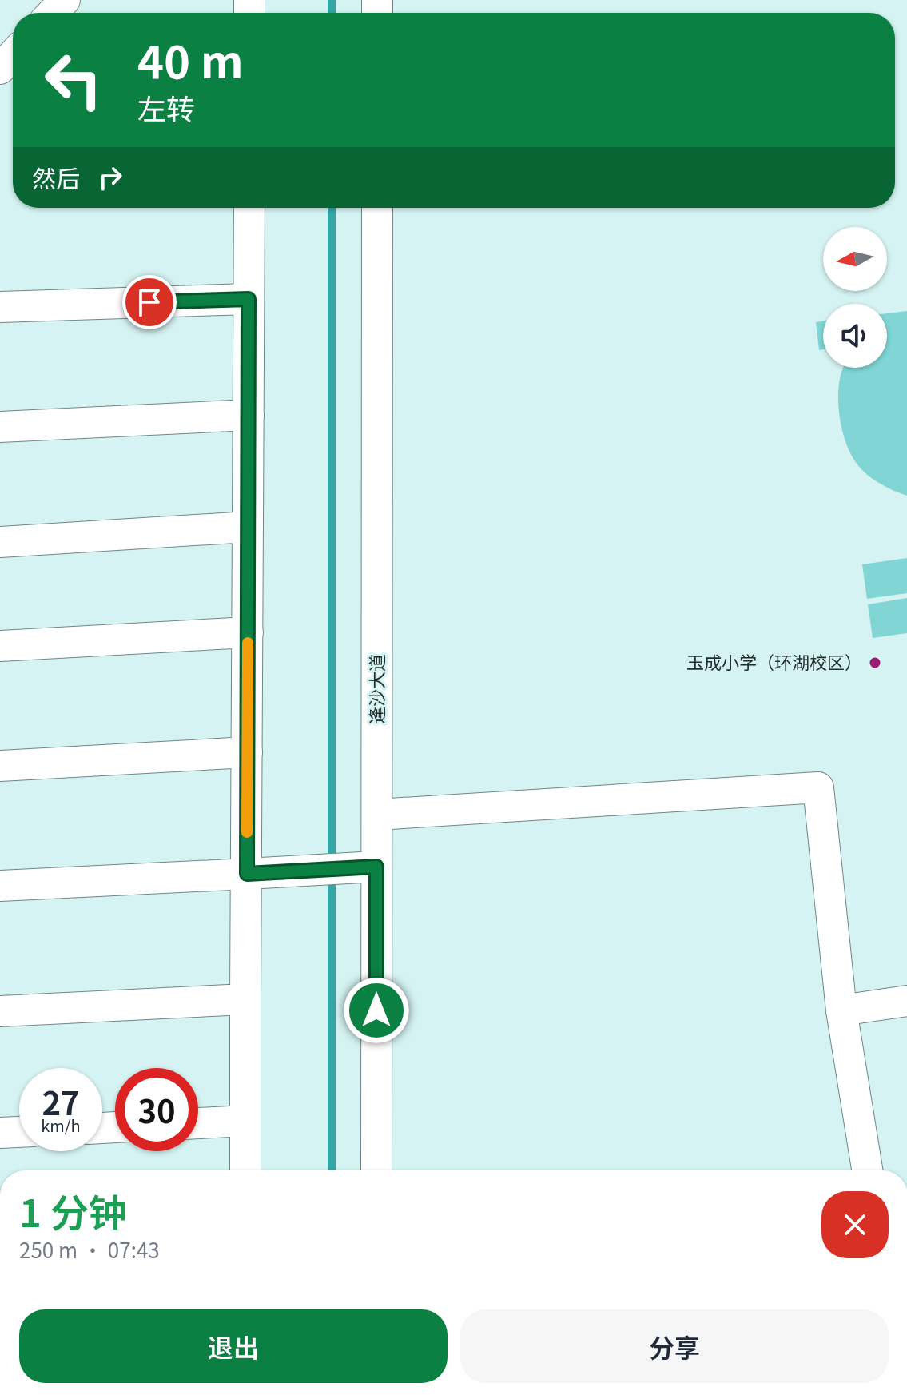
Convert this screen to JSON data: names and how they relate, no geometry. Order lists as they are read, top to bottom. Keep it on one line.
{"streets":{"street":["逢沙大道"]},"places":["玉成小学（环湖校区）"],"north":"left","page":{"turn":["40 m","左转"],"then":"然后","speed":"27 km/h","limit":"30","heading":["1 分钟","250 m · 07:43"],"buttons":["退出","分享"]}}
